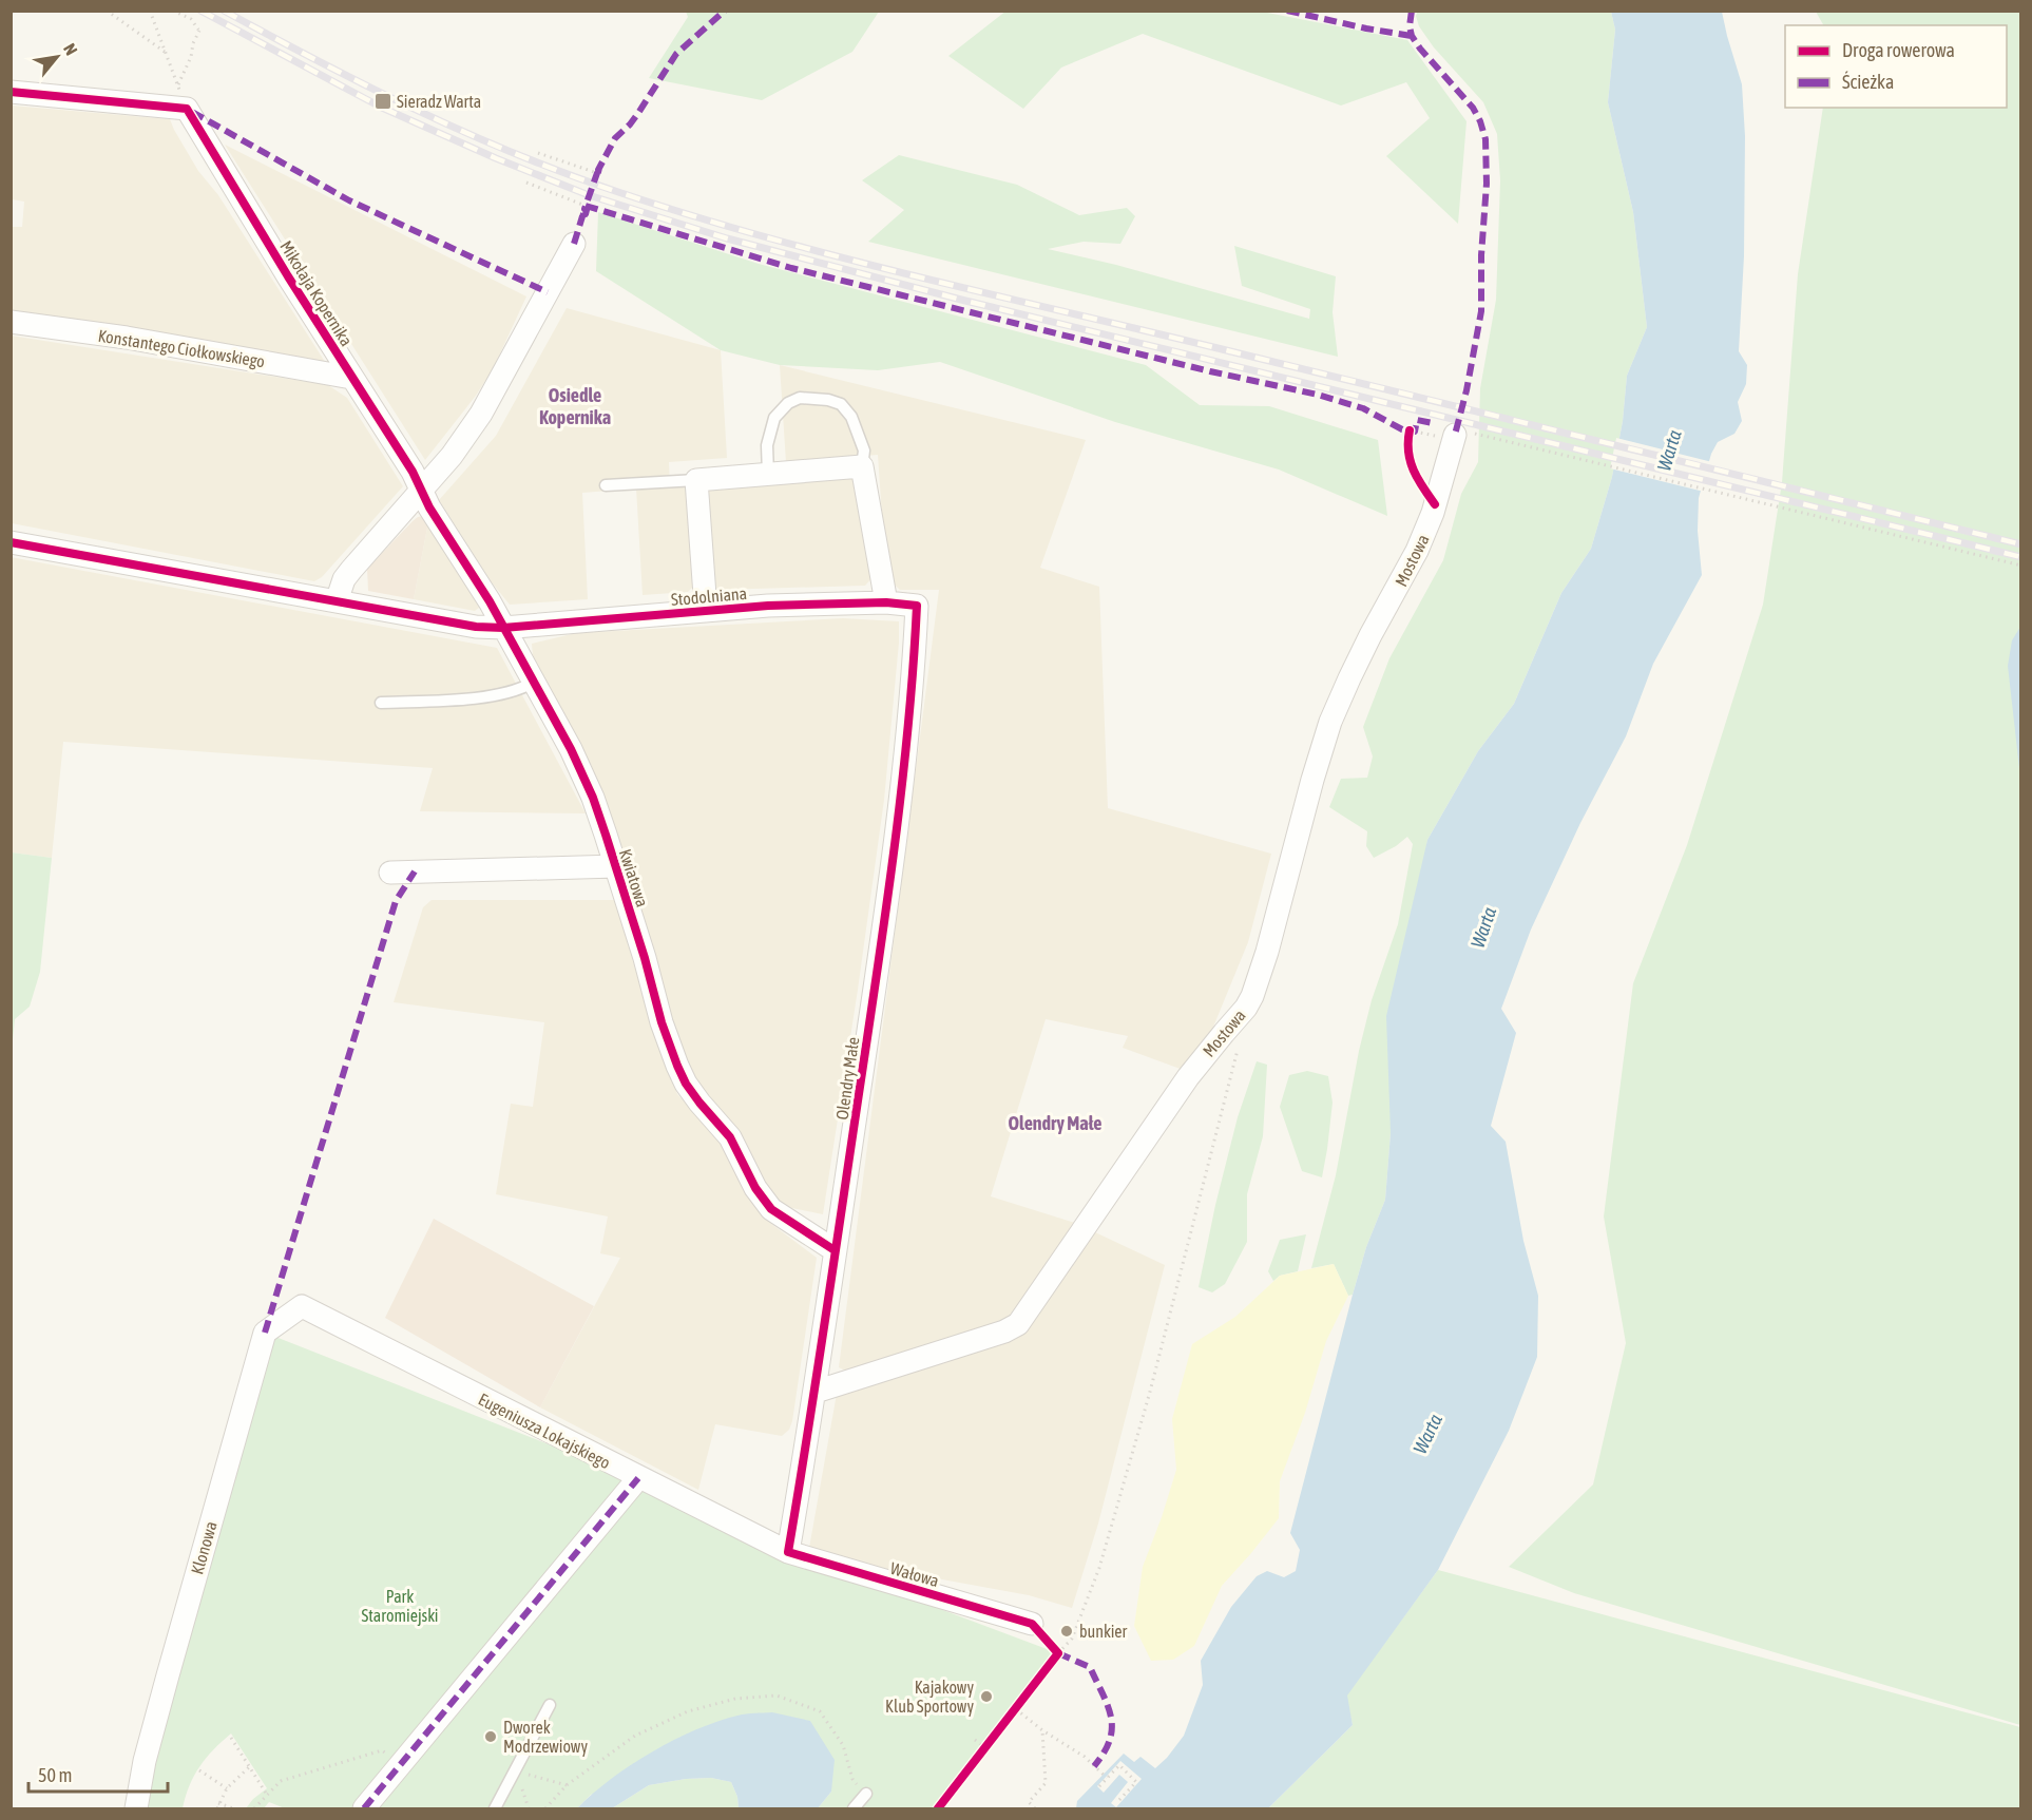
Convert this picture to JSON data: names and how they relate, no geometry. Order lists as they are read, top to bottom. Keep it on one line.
{"streets":{"street":["Mikołaja Kopernika","Konstantego Ciołkowskiego","Mostowa","Stodolniana","Kwiatowa","Olendry Małe","Eugeniusza Lokajskiego","Klonowa","Wałowa"]},"crossings":[["Mikołaja Kopernika","Konstantego Ciołkowskiego"],["Mikołaja Kopernika","Kwiatowa"],["Mostowa","Olendry Małe"],["Stodolniana","Kwiatowa"],["Stodolniana","Olendry Małe"],["Kwiatowa","Olendry Małe"],["Olendry Małe","Eugeniusza Lokajskiego"],["Olendry Małe","Wałowa"],["Eugeniusza Lokajskiego","Klonowa"],["Eugeniusza Lokajskiego","Wałowa"]],"districts":["Osiedle Kopernika","Olendry Małe"],"water":["Warta"],"parks":["Park Staromiejski"],"places":{"transit":["Sieradz Warta"],"other":["bunkier","Kajakowy Klub Sportowy","Dworek Modrzewiowy"]},"legend":["Droga rowerowa","Ścieżka"],"scale_bar":"50 m","north":"top right"}
